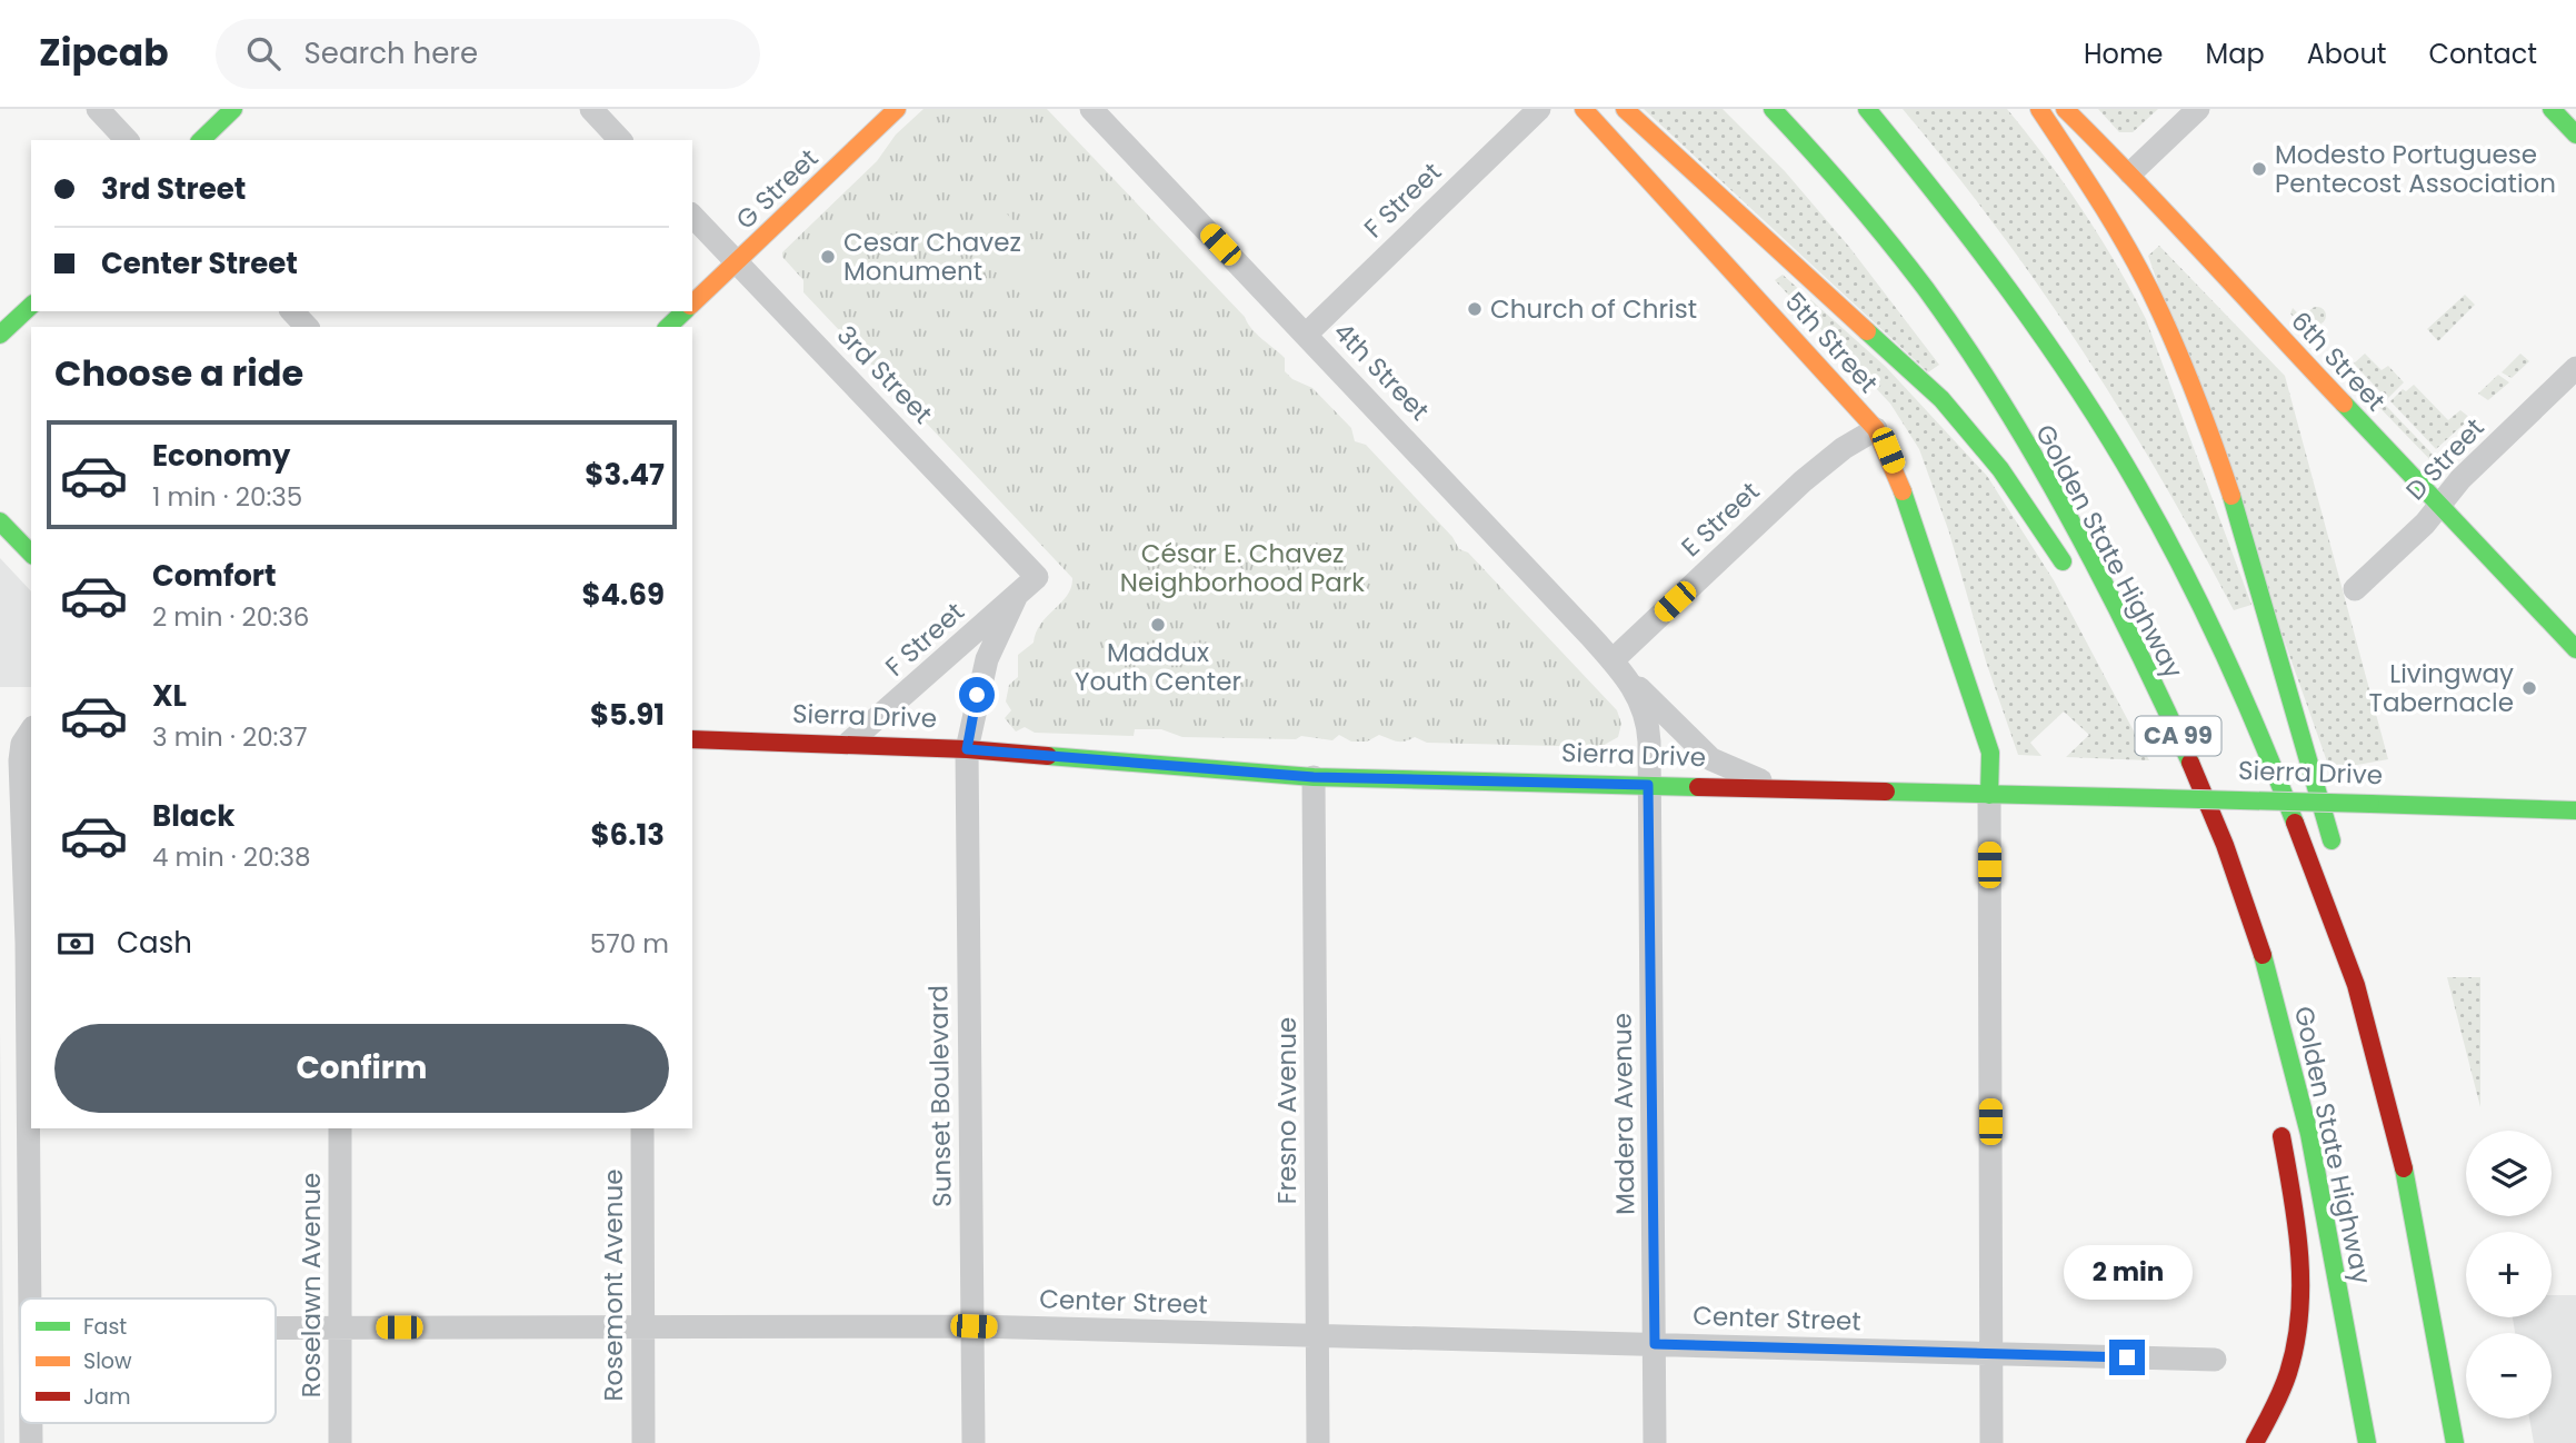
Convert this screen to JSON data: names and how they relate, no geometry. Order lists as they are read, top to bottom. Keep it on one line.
{"streets":{"main road":["G Street","5th Street","6th Street","Golden State Highway","Sierra Drive","CA 99"],"street":["F Street","4th Street","3rd Street","D Street","E Street","Sunset Boulevard","Fresno Avenue","Madera Avenue","Roselawn Avenue","Rosemont Avenue","Center Street"]},"crossings":[["G Street","3rd Street"],["F Street","4th Street"],["F Street","3rd Street"],["F Street","Sierra Drive"],["5th Street","E Street"],["5th Street","Sierra Drive"],["6th Street","D Street"],["4th Street","E Street"],["4th Street","Sierra Drive"],["4th Street","Madera Avenue"],["Sierra Drive","Sunset Boulevard"],["Sierra Drive","Fresno Avenue"],["Sierra Drive","Madera Avenue"],["Sunset Boulevard","Center Street"],["Fresno Avenue","Center Street"],["Madera Avenue","Center Street"],["Roselawn Avenue","Center Street"],["Rosemont Avenue","Center Street"]],"parks":["César E. Chavez Neighborhood Park"],"places":["Modesto Portuguese Pentecost Association","Cesar Chavez Monument","Church of Christ","Maddux Youth Center","Livingway Tabernacle"],"legend":["Fast","Slow","Jam"],"page":{"header":"Zipcab","search":"Search here","nav":["Home","Map","About","Contact"],"banner":["3rd Street","Center Street"],"heading":"Choose a ride","list":[{"name":"Economy","note":"1 min · 20:35","value":"$3.47"},{"name":"Comfort","note":"2 min · 20:36","value":"$4.69"},{"name":"XL","note":"3 min · 20:37","value":"$5.91"},{"name":"Black","note":"4 min · 20:38","value":"$6.13"}],"pay":["Cash","570 m"],"buttons":"Confirm","map_buttons":["+","−"],"bubble":"2 min"}}
